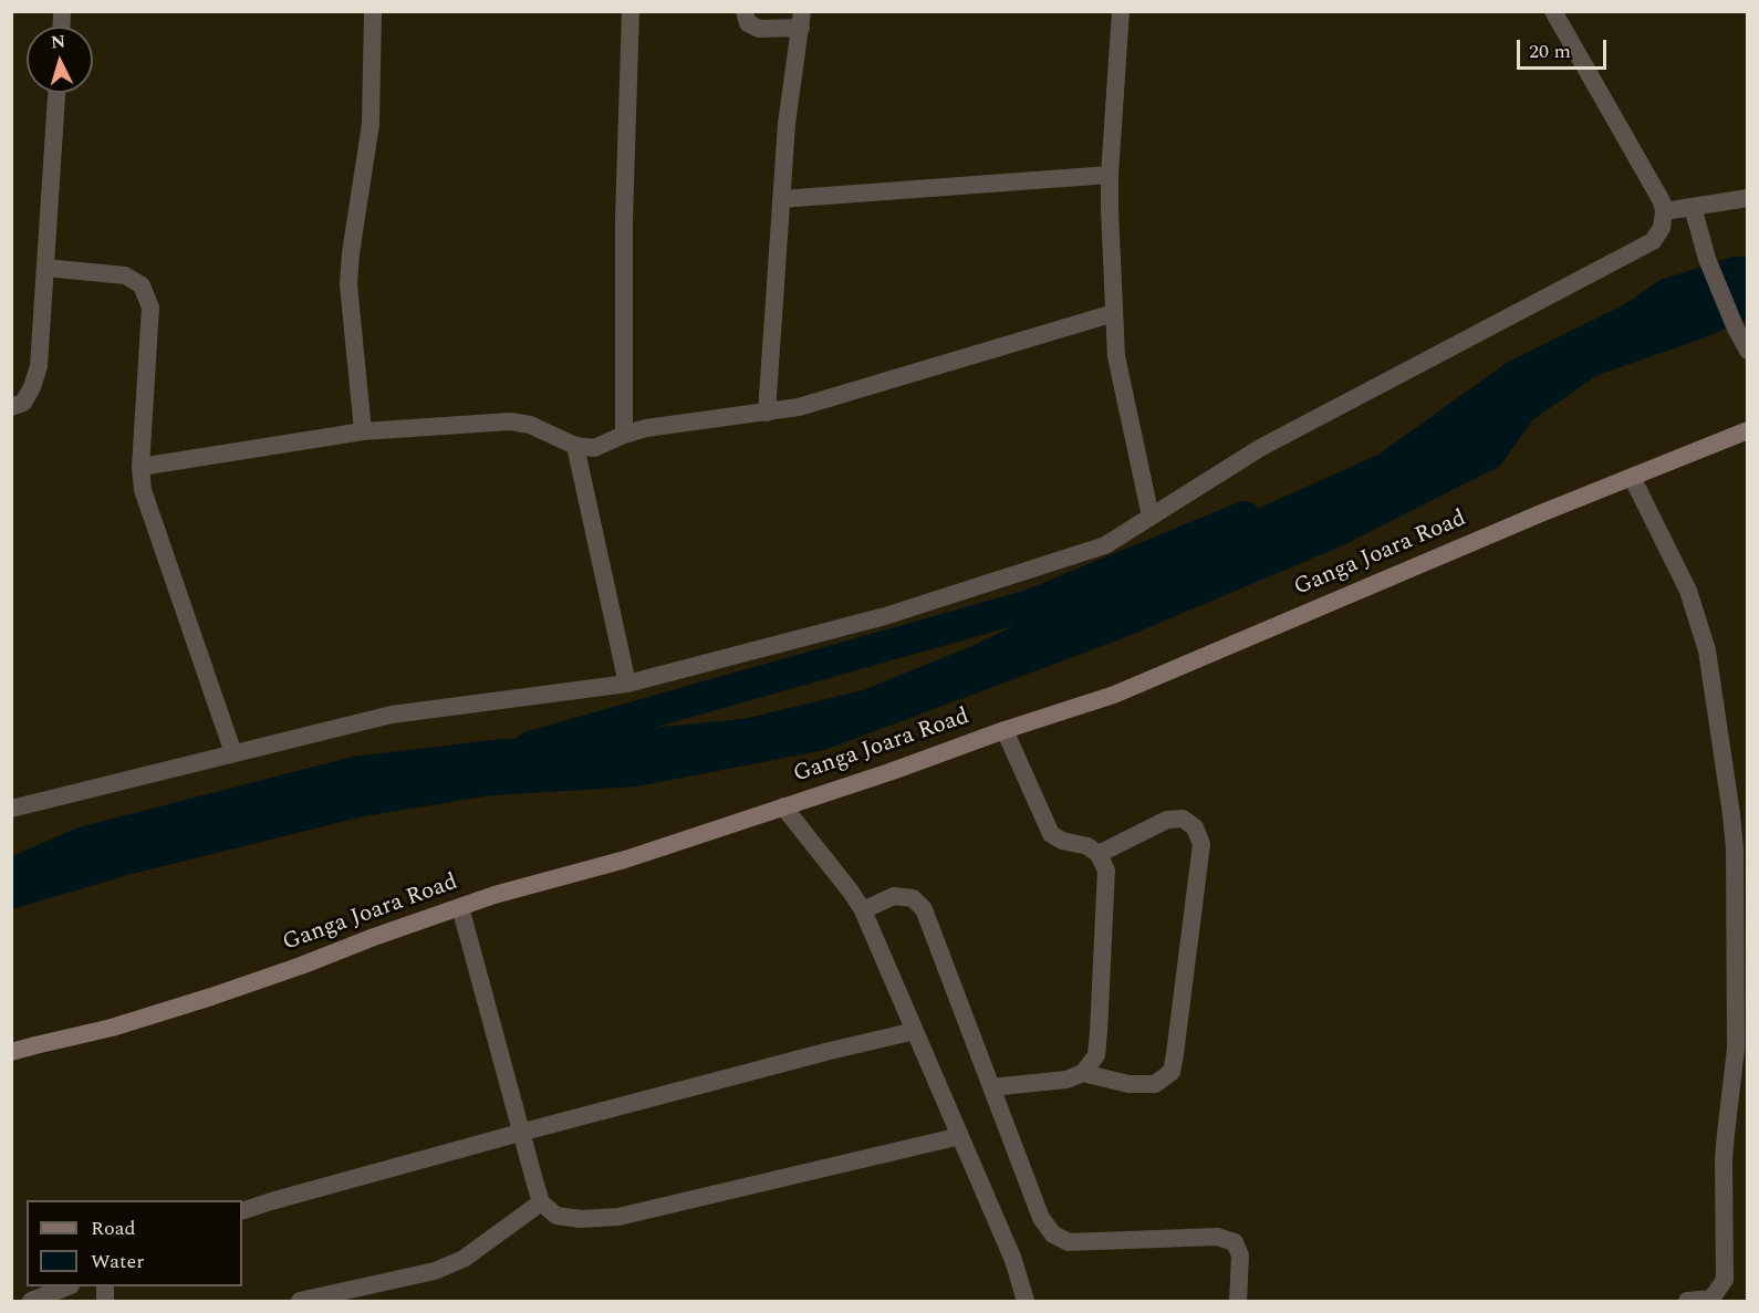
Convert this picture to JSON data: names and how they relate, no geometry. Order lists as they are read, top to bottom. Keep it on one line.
{"streets":{"main road":["Ganga Joara Road"]},"legend":["Road","Water"],"scale_bar":"20 m","north":"top"}
